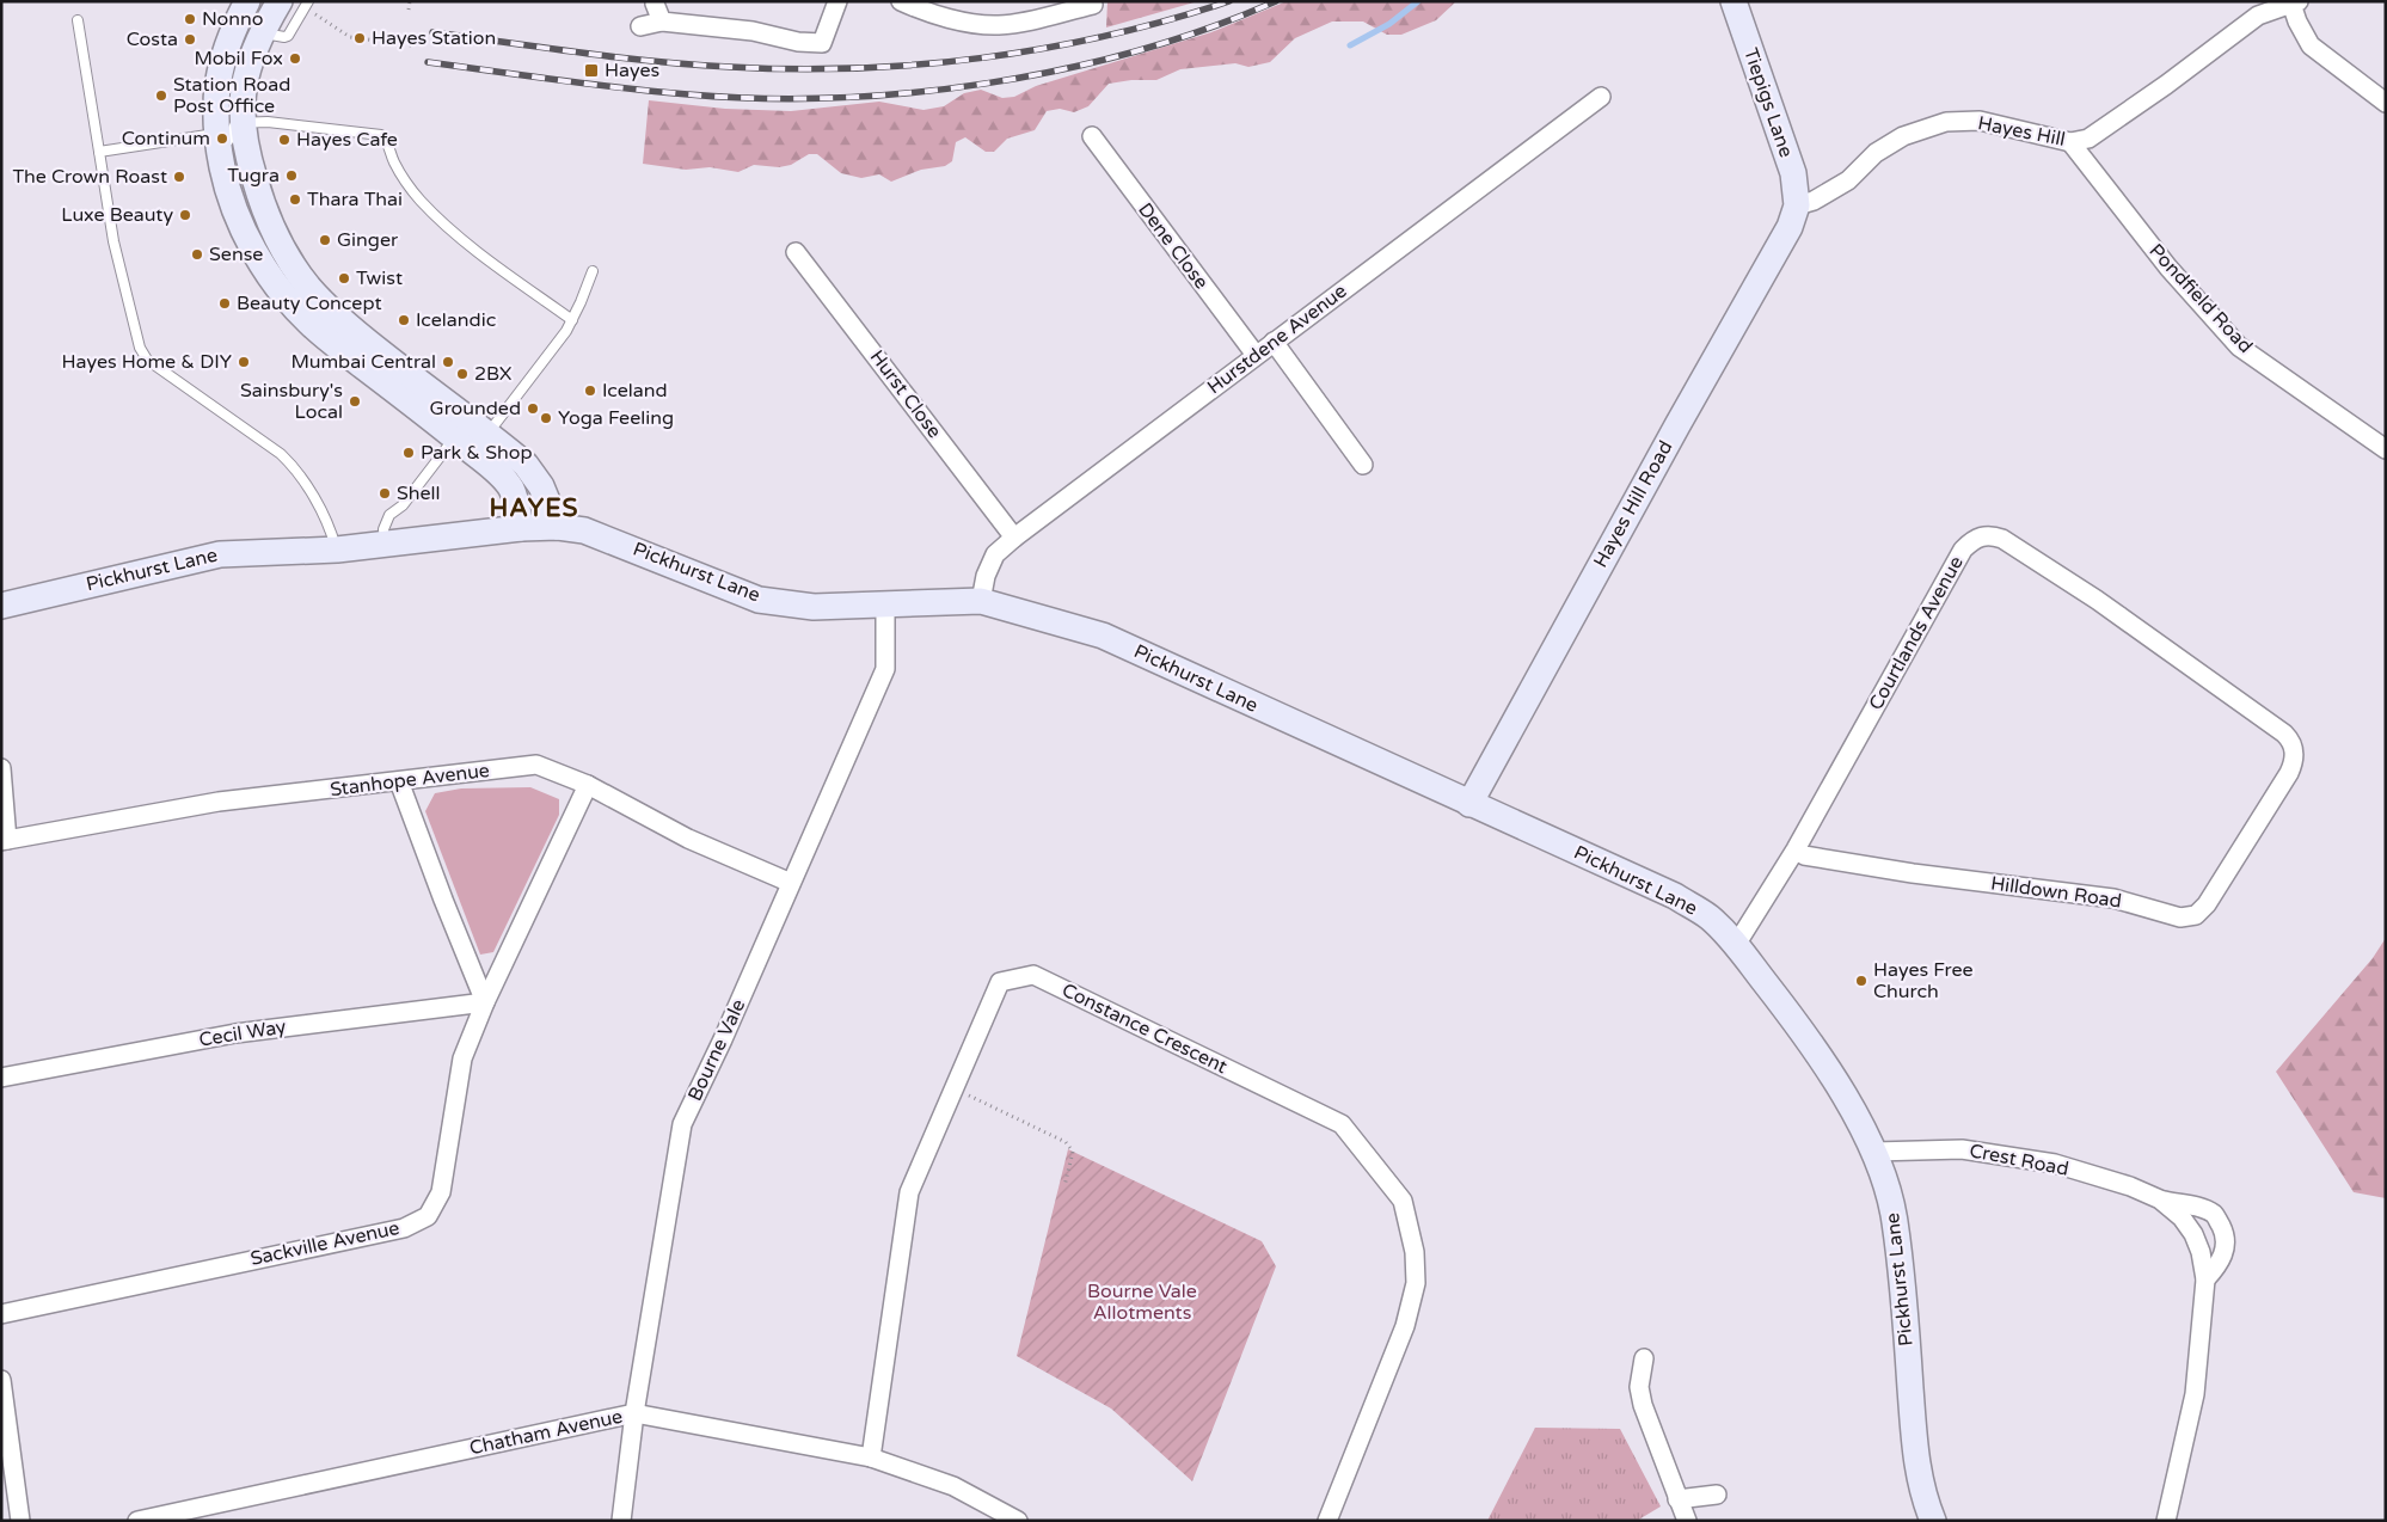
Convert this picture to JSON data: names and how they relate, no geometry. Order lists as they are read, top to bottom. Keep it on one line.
{"streets":{"main road":["Tiepigs Lane","Hayes Hill Road","Pickhurst Lane"],"street":["Hayes Hill","Dene Close","Pondfield Road","Hurstdene Avenue","Hurst Close","Courtlands Avenue","Stanhope Avenue","Hilldown Road","Constance Crescent","Cecil Way","Bourne Vale","Crest Road","Sackville Avenue","Chatham Avenue"]},"crossings":[["Tiepigs Lane","Hayes Hill"],["Tiepigs Lane","Hayes Hill Road"],["Hayes Hill","Pondfield Road"],["Hayes Hill","Hayes Hill Road"],["Dene Close","Hurstdene Avenue"],["Hurstdene Avenue","Hurst Close"],["Hurstdene Avenue","Pickhurst Lane"],["Hayes Hill Road","Pickhurst Lane"],["Pickhurst Lane","Courtlands Avenue"],["Pickhurst Lane","Bourne Vale"],["Pickhurst Lane","Crest Road"],["Courtlands Avenue","Hilldown Road"],["Stanhope Avenue","Bourne Vale"],["Stanhope Avenue","Sackville Avenue"],["Constance Crescent","Chatham Avenue"],["Cecil Way","Sackville Avenue"],["Bourne Vale","Chatham Avenue"]],"districts":["HAYES"],"parks":["Bourne Vale Allotments"],"places":{"other":["Nonno","Hayes Station","Costa","Mobil Fox","Station Road Post Office","Continum","Hayes Cafe","Tugra","The Crown Roast","Thara Thai","Luxe Beauty","Ginger","Sense","Twist","Beauty Concept","Icelandic","Hayes Home & DIY","Mumbai Central","2BX","Iceland","Sainsbury's Local","Grounded","Yoga Feeling","Park & Shop","Shell","Hayes Free Church"],"transit":["Hayes"]}}
